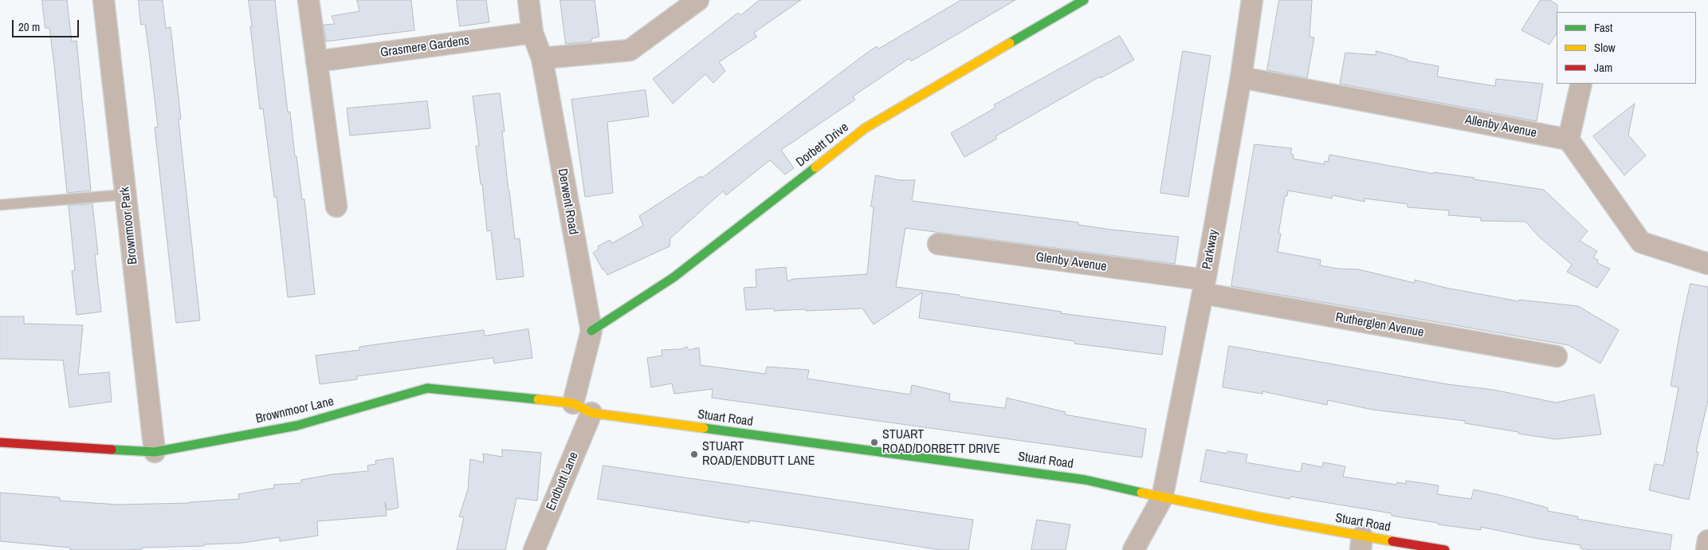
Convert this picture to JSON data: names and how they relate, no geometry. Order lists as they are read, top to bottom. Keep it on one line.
{"streets":{"street":["Grasmere Gardens","Allenby Avenue","Dorbett Drive","Derwent Road","Brownmoor Park","Parkway","Glenby Avenue","Rutherglen Avenue","Brownmoor Lane","Stuart Road","Endbutt Lane"]},"crossings":[["Grasmere Gardens","Derwent Road"],["Allenby Avenue","Parkway"],["Dorbett Drive","Derwent Road"],["Derwent Road","Brownmoor Lane"],["Brownmoor Park","Brownmoor Lane"],["Parkway","Glenby Avenue"],["Parkway","Rutherglen Avenue"],["Parkway","Stuart Road"],["Glenby Avenue","Rutherglen Avenue"],["Brownmoor Lane","Stuart Road"],["Brownmoor Lane","Endbutt Lane"],["Stuart Road","Endbutt Lane"]],"places":["STUART ROAD/DORBETT DRIVE","STUART ROAD/ENDBUTT LANE"],"legend":["Fast","Slow","Jam"],"scale_bar":"20 m"}
